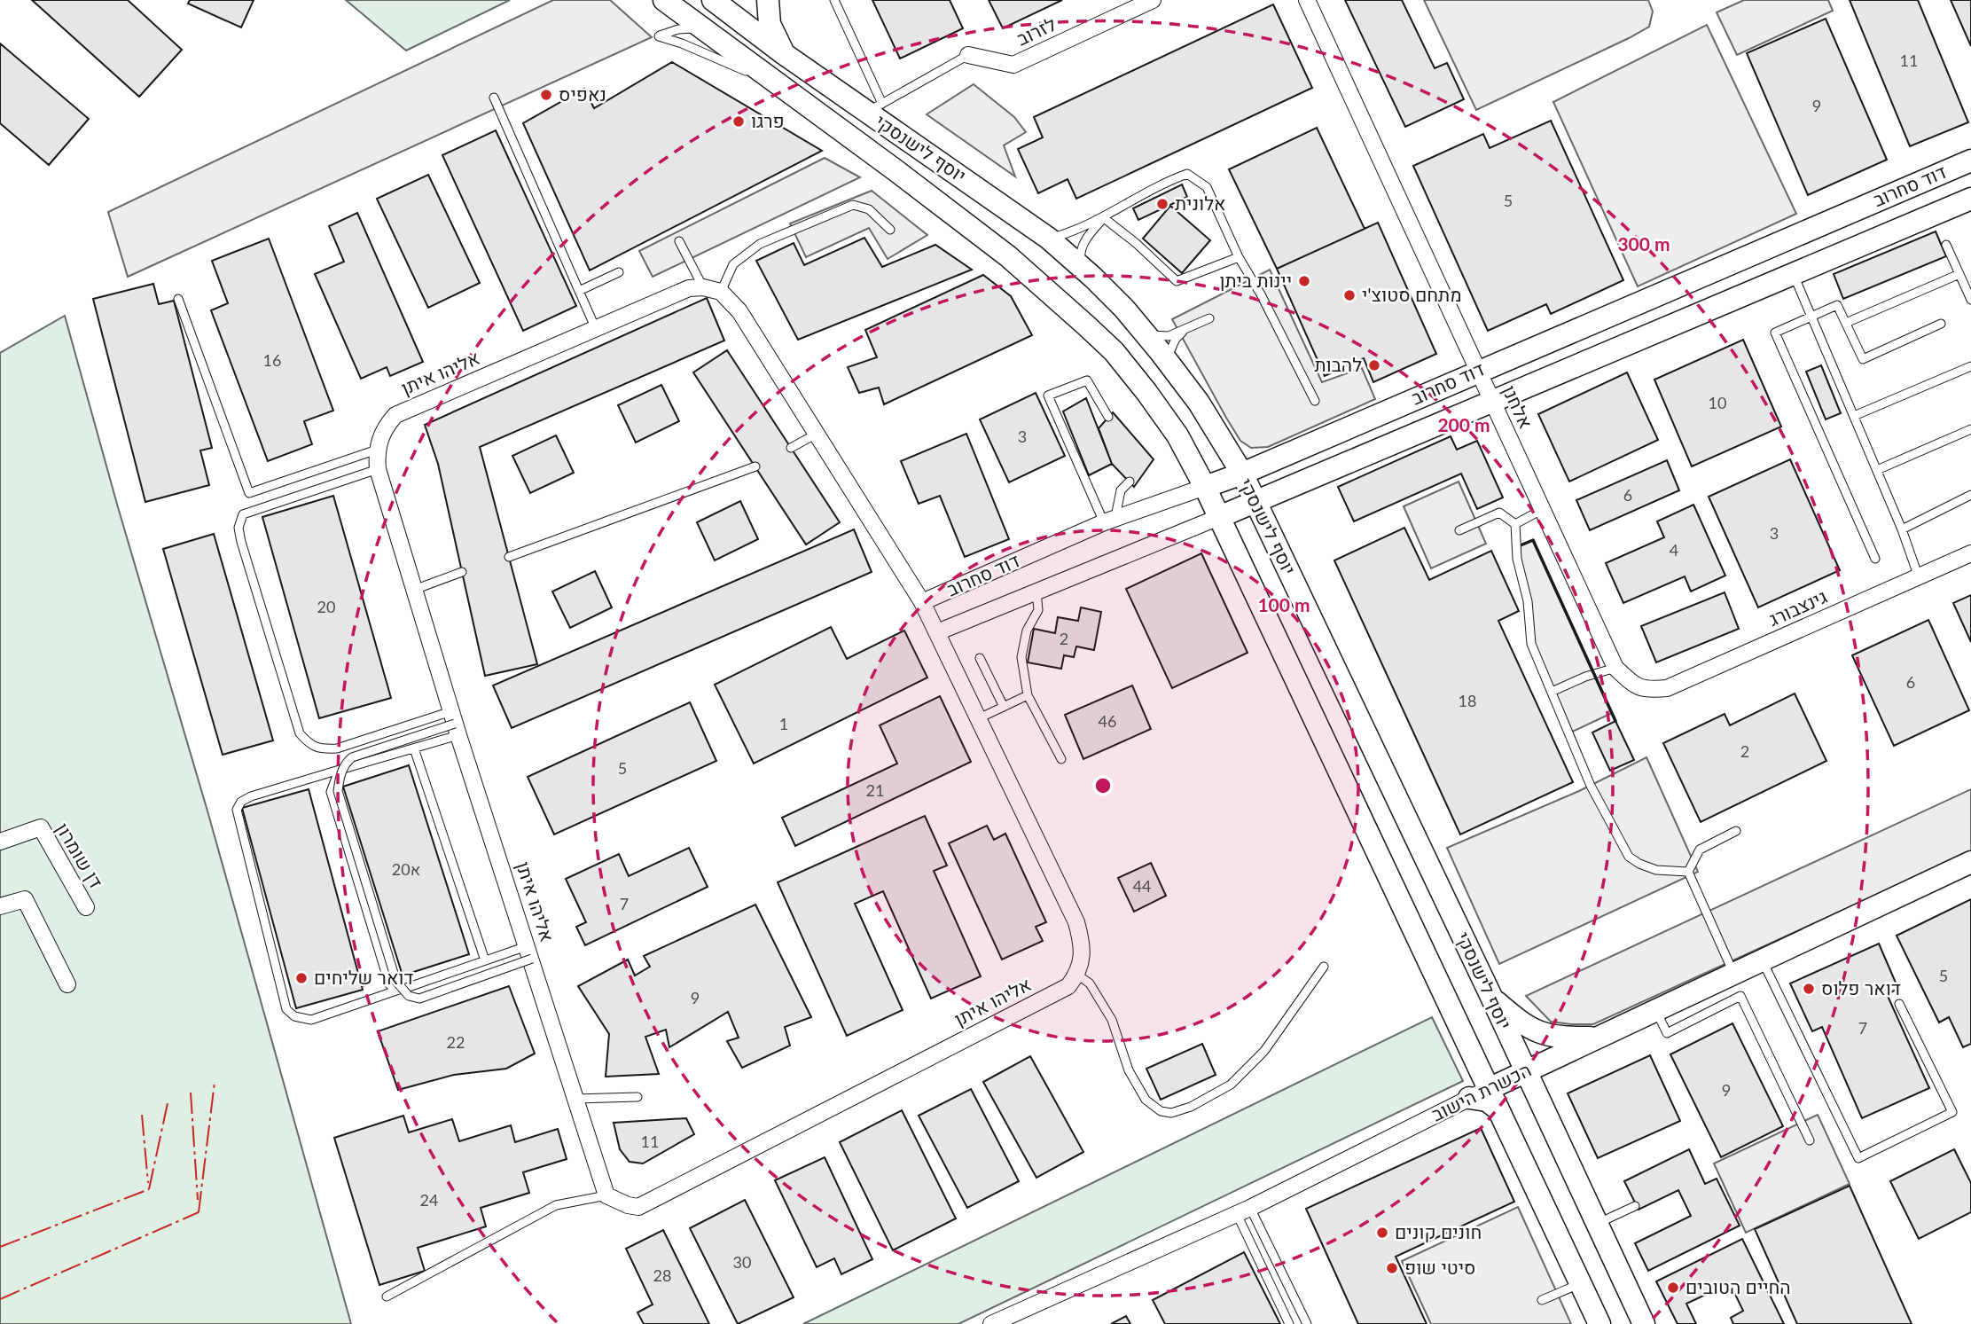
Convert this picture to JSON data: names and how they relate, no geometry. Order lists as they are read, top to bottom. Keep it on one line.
{"streets":{"main road":["יוסף לישנסקי","דוד סחרוב","הכשרת הישוב"],"street":["לזרוב","אליהו איתן","אלחנן","גינצבורג","דן שומרון"]},"crossings":[["יוסף לישנסקי","דוד סחרוב"],["יוסף לישנסקי","הכשרת הישוב"],["דוד סחרוב","אלחנן"],["אלחנן","גינצבורג"]],"places":["נאפיס","פרגו","אלונית","יינות ביתן","מתחם סטוצ'י","להבות","דואר שליחים","דואר פלוס","חונים קונים","סיטי שופ","החיים הטובים"],"house_numbers":["11","9","5","16","10","3","6","3","4","20","2","6","18","46","1","2","5","21","20א","44","7","5","9","7","22","9","11","24","30","28"],"rings":["300 m","200 m","100 m"]}
